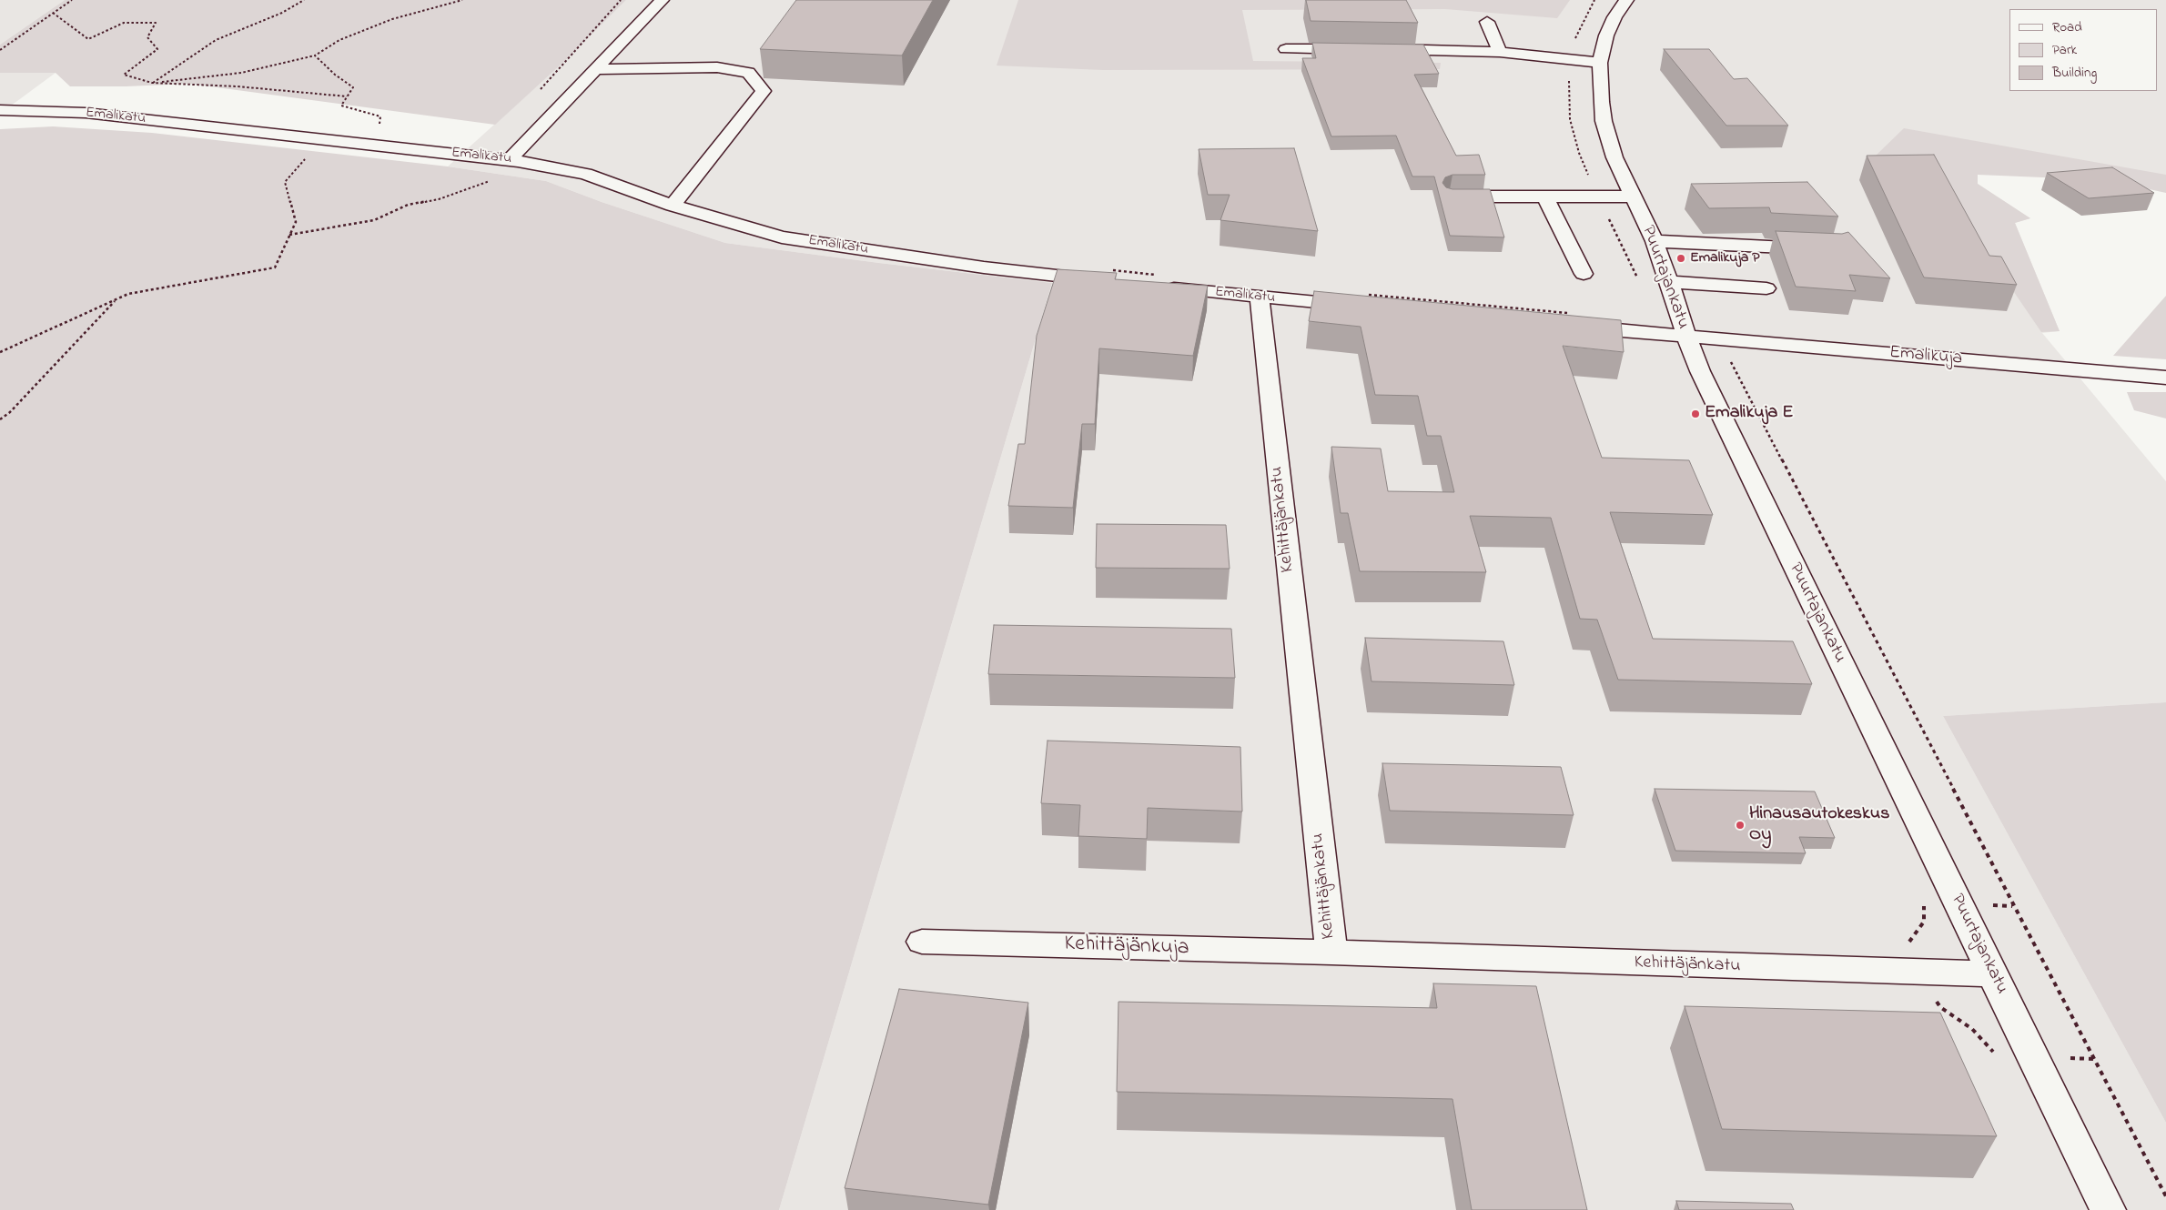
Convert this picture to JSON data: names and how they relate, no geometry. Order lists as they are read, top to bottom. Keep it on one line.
{"streets":{"street":["Emalikatu","Puurtajankatu","Emalikuja","Kehittäjänkatu","Kehittäjänkuja"]},"crossings":[["Emalikatu","Kehittäjänkatu"],["Puurtajankatu","Emalikuja"],["Puurtajankatu","Kehittäjänkatu"],["Kehittäjänkatu","Kehittäjänkuja"]],"places":["Emalikuja P","Emalikuja E","Hinausautokeskus Oy"],"legend":["Road","Park","Building"]}
